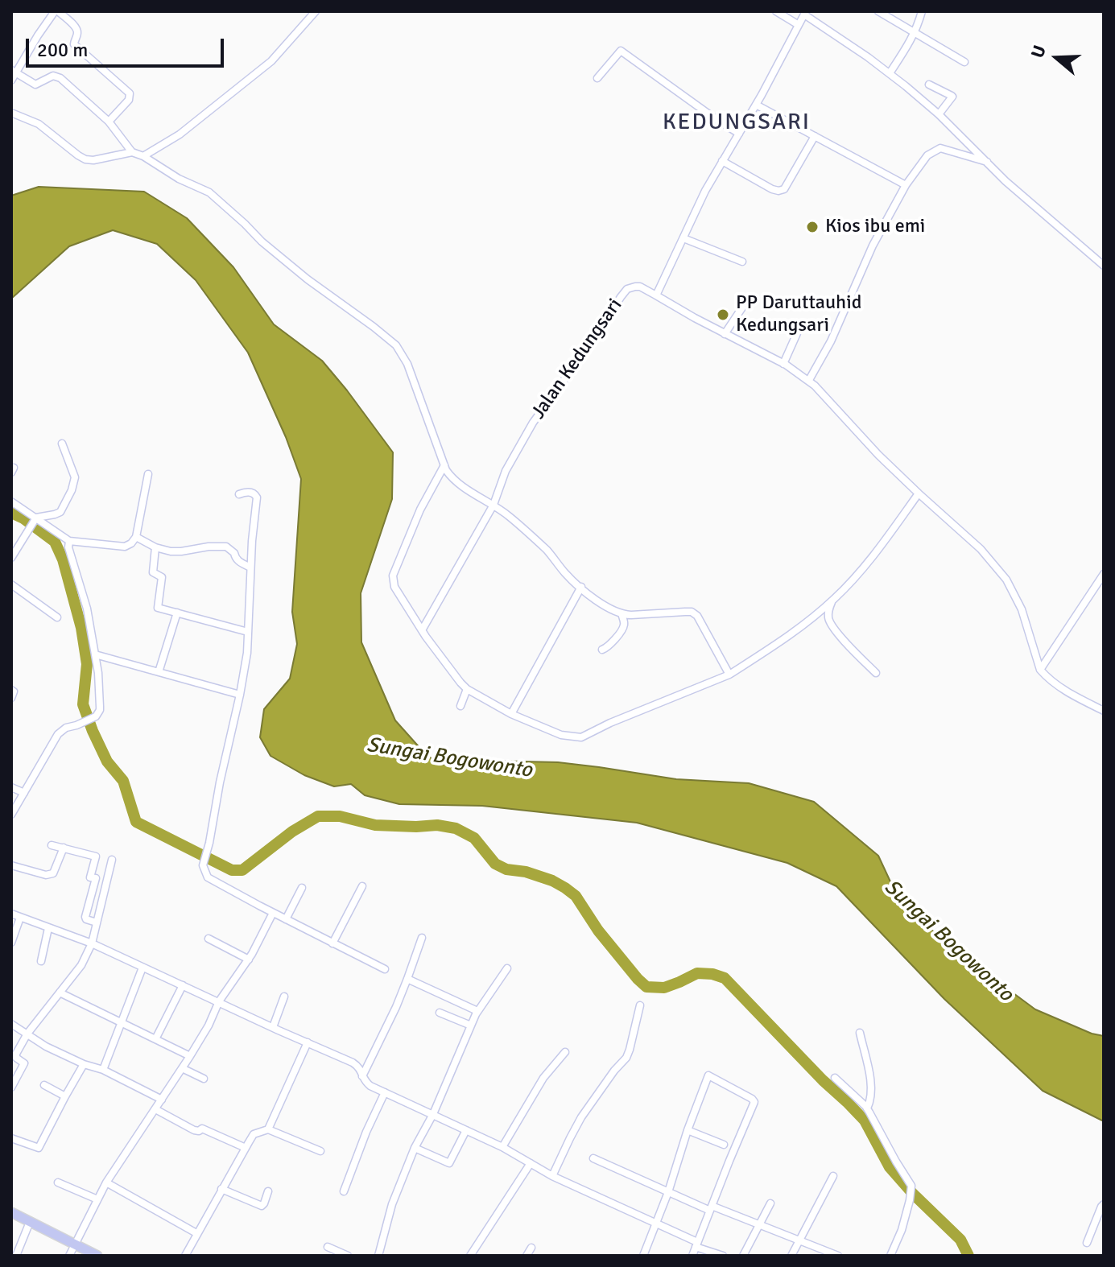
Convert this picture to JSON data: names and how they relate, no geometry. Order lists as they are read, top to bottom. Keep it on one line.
{"streets":{"street":["Jalan Kedungsari"]},"districts":["KEDUNGSARI"],"water":["Sungai Bogowonto"],"places":["Kios ibu emi","PP Daruttauhid Kedungsari"],"scale_bar":"200 m","north":"left"}
